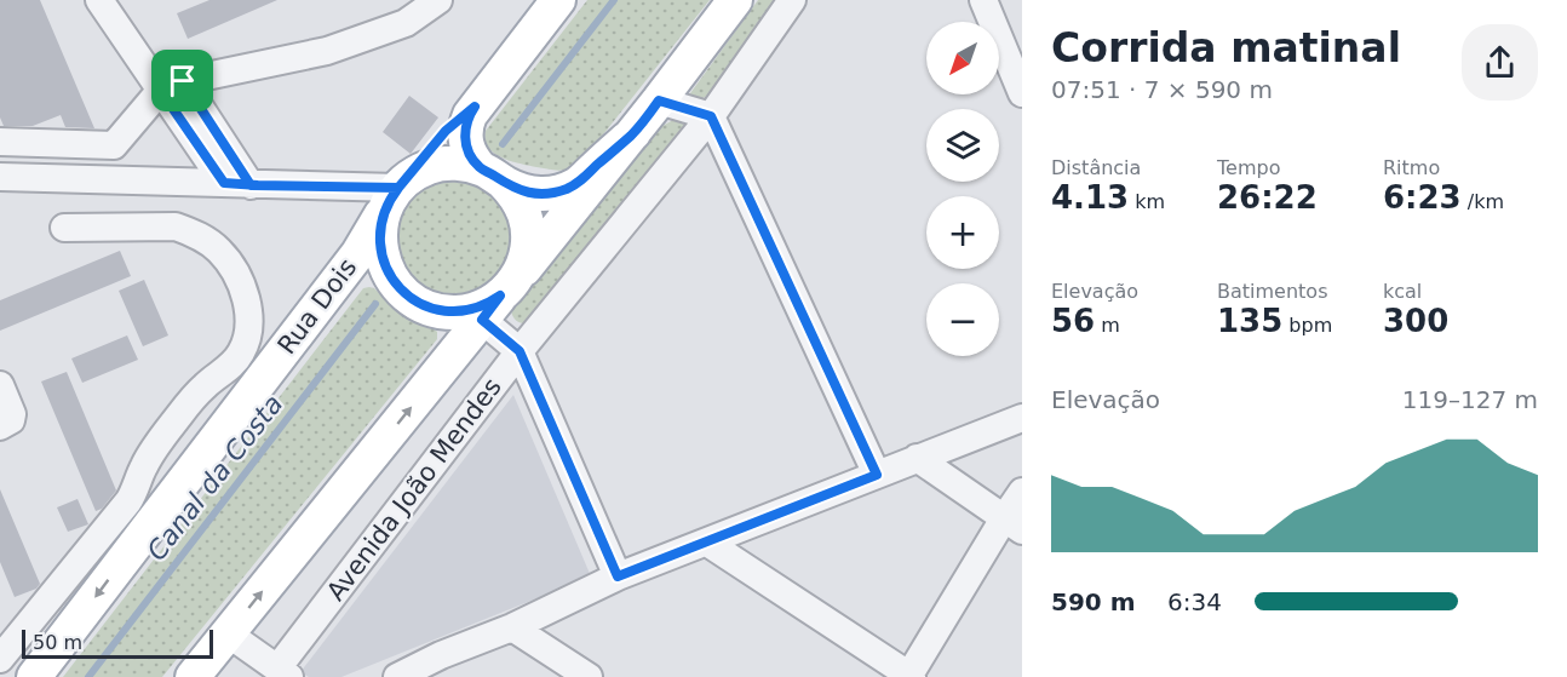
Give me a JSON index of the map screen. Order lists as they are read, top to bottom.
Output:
{
  "streets": {
    "main road": ["Rua Dois", "Avenida João Mendes"]
  },
  "crossings": [
    ["Rua Dois", "Avenida João Mendes"]
  ],
  "one_way": ["Rua Dois"],
  "water": ["Canal da Costa"],
  "scale_bar": "50 m",
  "north": "bottom left",
  "page": {
    "heading": ["Corrida matinal", "07:51 · 7 × 590 m"],
    "map_buttons": ["+", "−"],
    "stats": [
      ["Distância", "4.13 km"],
      ["Tempo", "26:22"],
      ["Ritmo", "6:23 /km"],
      ["Elevação", "56 m"],
      ["Batimentos", "135 bpm"],
      ["kcal", "300"]
    ],
    "chart": ["Elevação", "119–127 m"],
    "list": [
      {
        "name": "590 m",
        "note": "6:34"
      }
    ],
    "scale": "50 m"
  }
}
